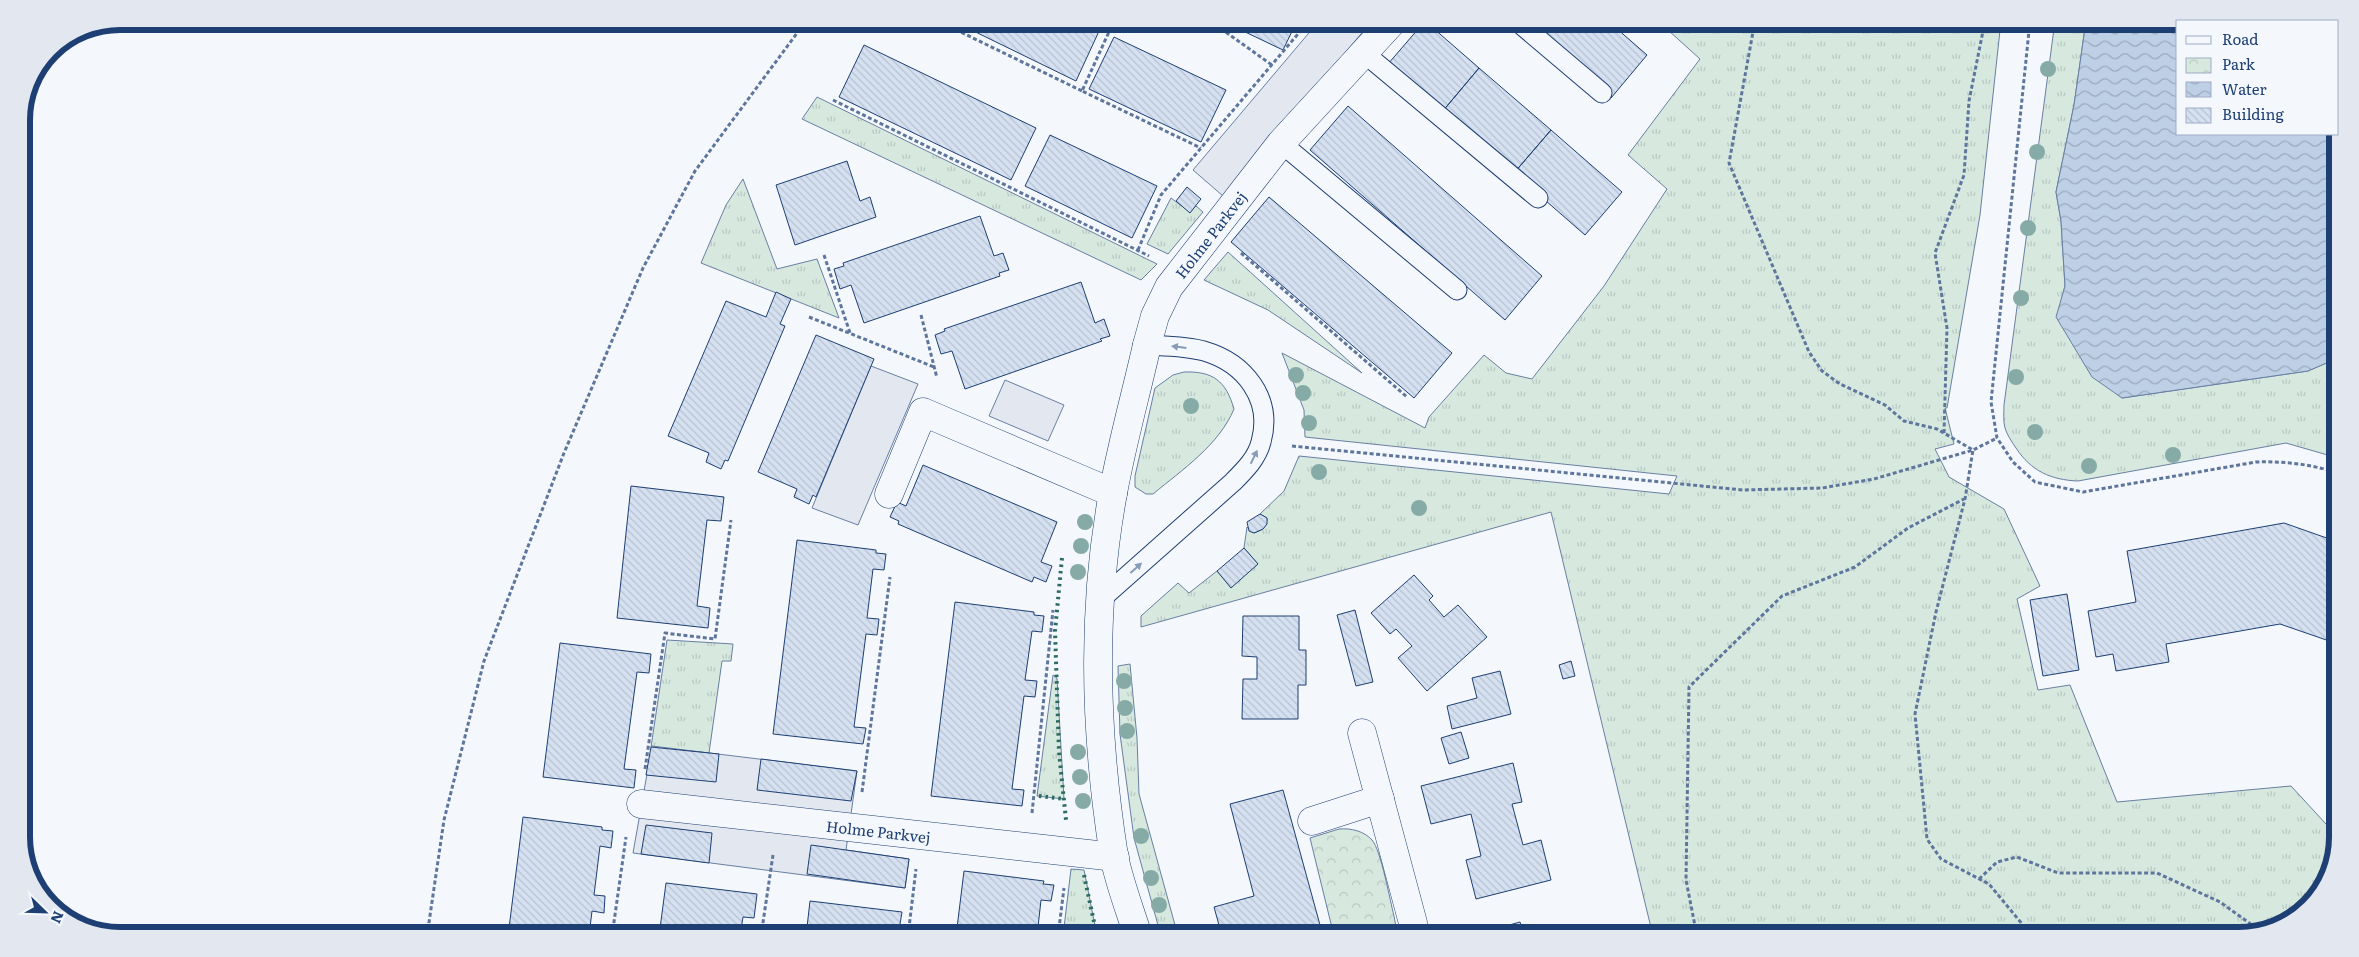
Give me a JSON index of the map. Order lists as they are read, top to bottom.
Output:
{
  "streets": {
    "street": ["Holme Parkvej"]
  },
  "legend": [
    "Road",
    "Park",
    "Water",
    "Building"
  ],
  "north": "bottom right"
}
